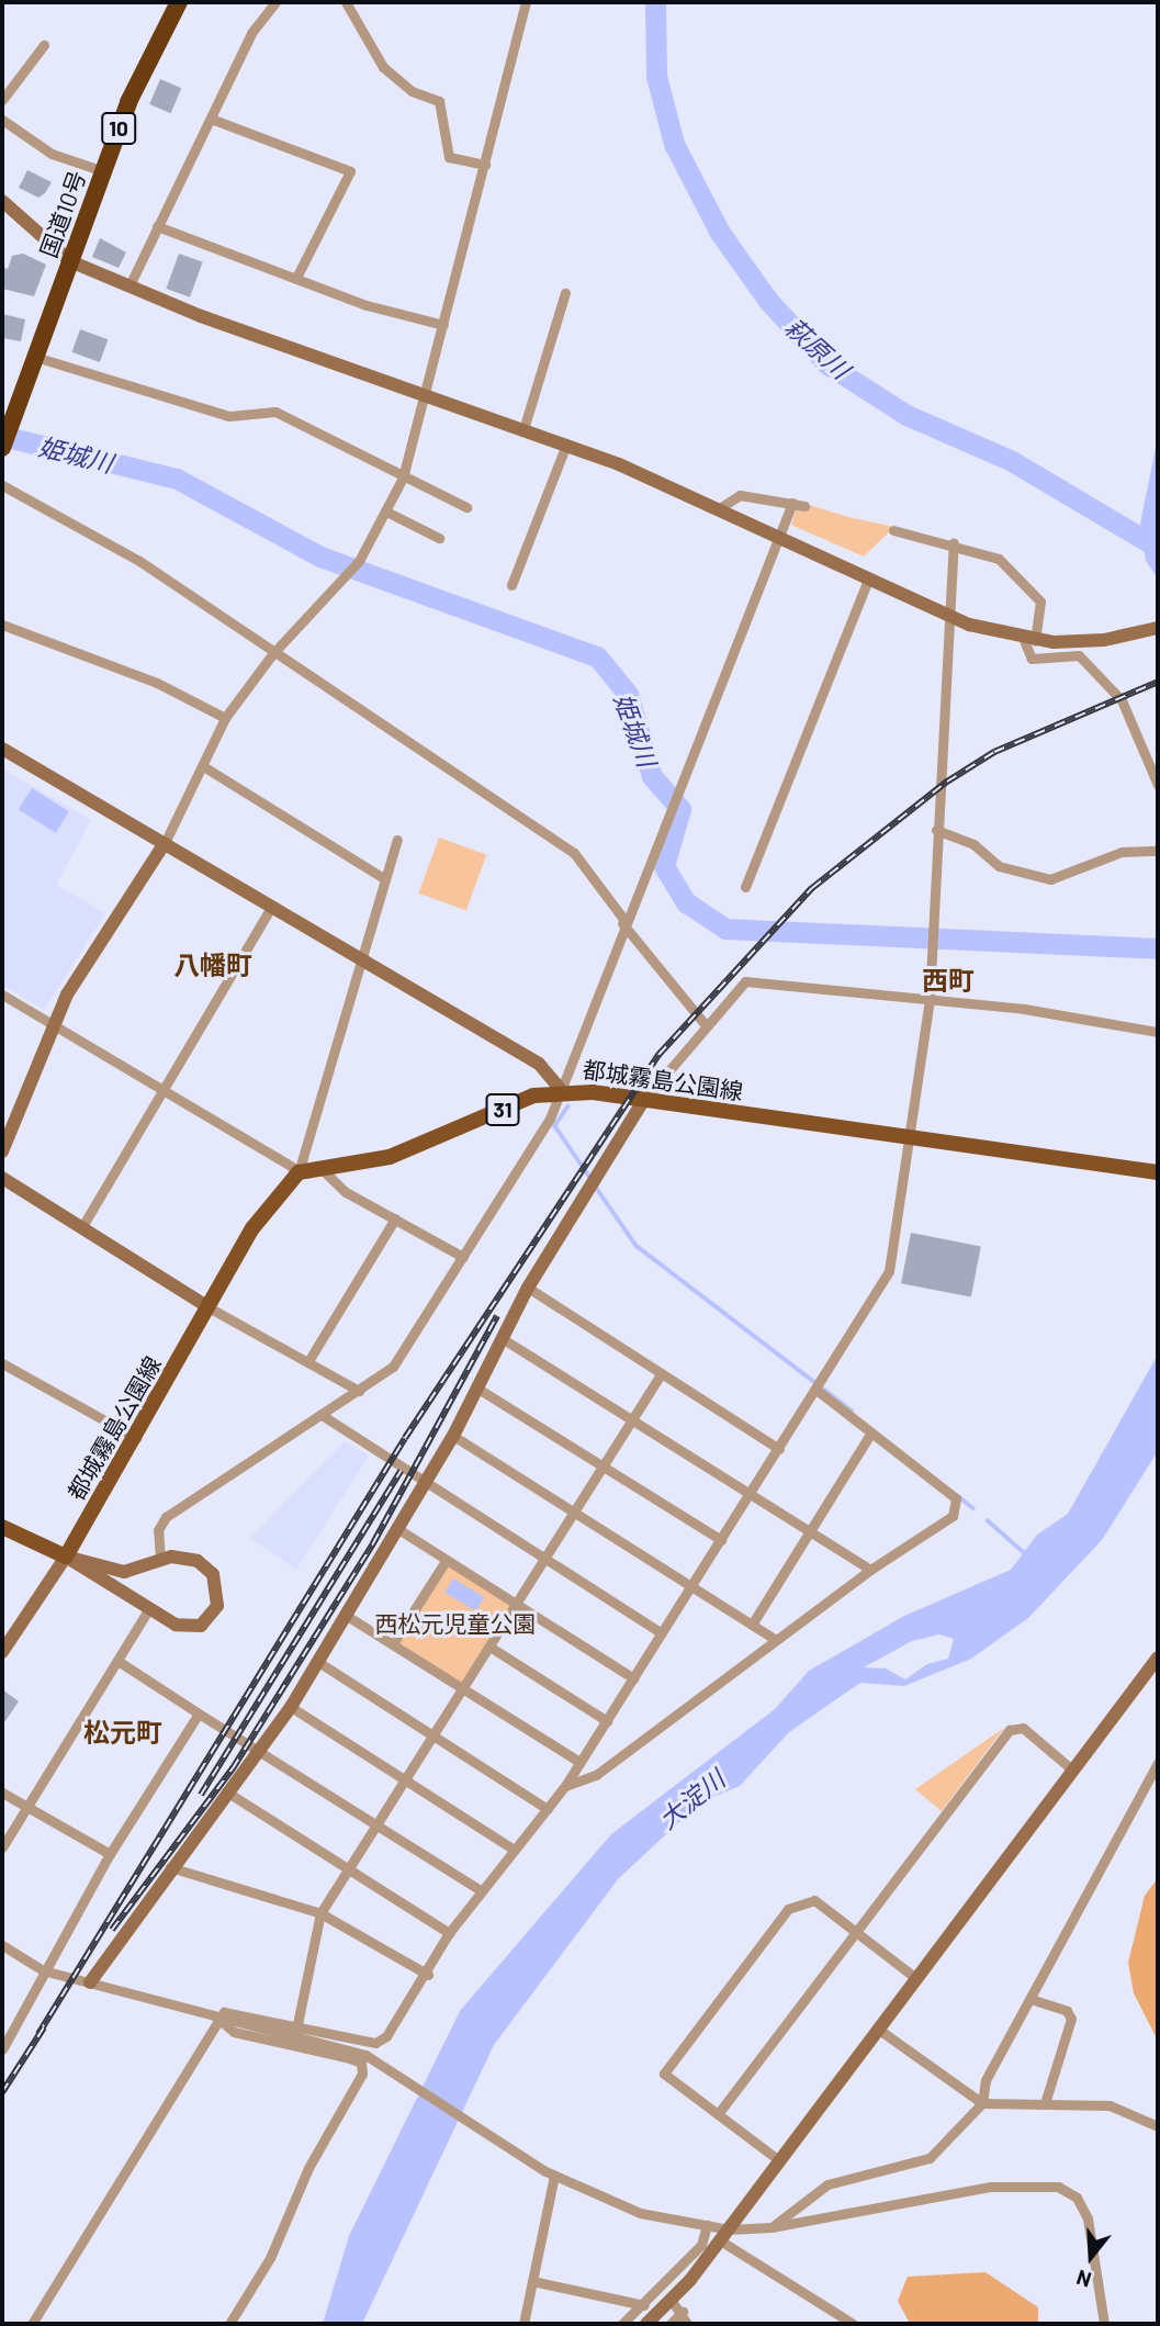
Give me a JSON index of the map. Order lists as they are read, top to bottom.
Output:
{
  "streets": {
    "highway": ["10", "国道10号"],
    "main road": ["都城霧島公園線", "31"]
  },
  "districts": ["八幡町", "西町", "松元町"],
  "water": ["萩原川", "姫城川", "大淀川"],
  "parks": ["西松元児童公園"],
  "north": "bottom"
}
